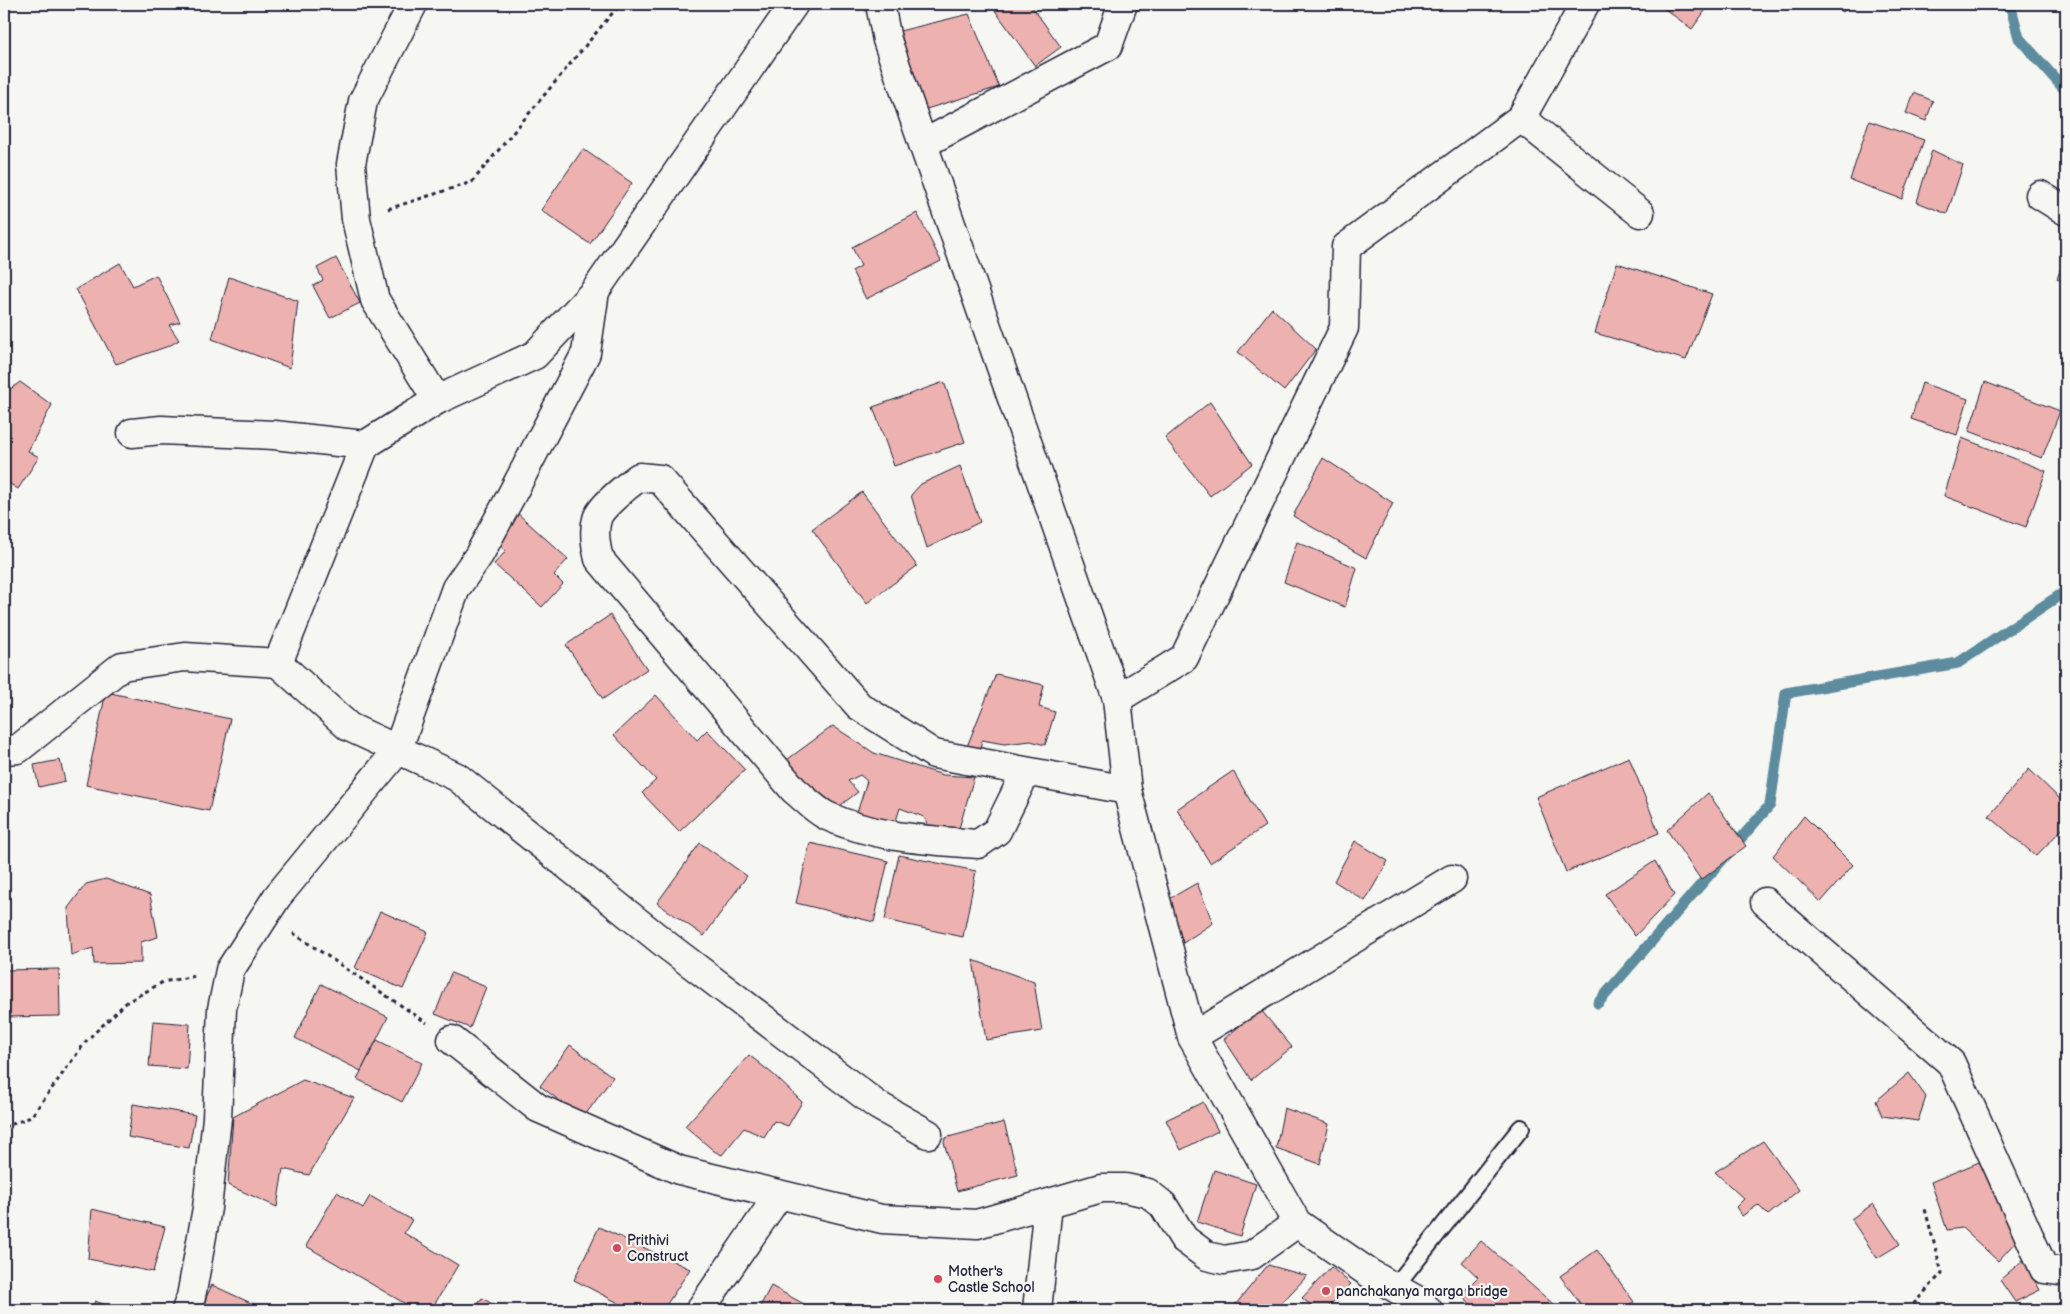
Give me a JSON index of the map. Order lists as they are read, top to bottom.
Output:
{
  "places": ["Prithivi Construct", "Mother's Castle School", "panchakanya marga bridge"]
}
